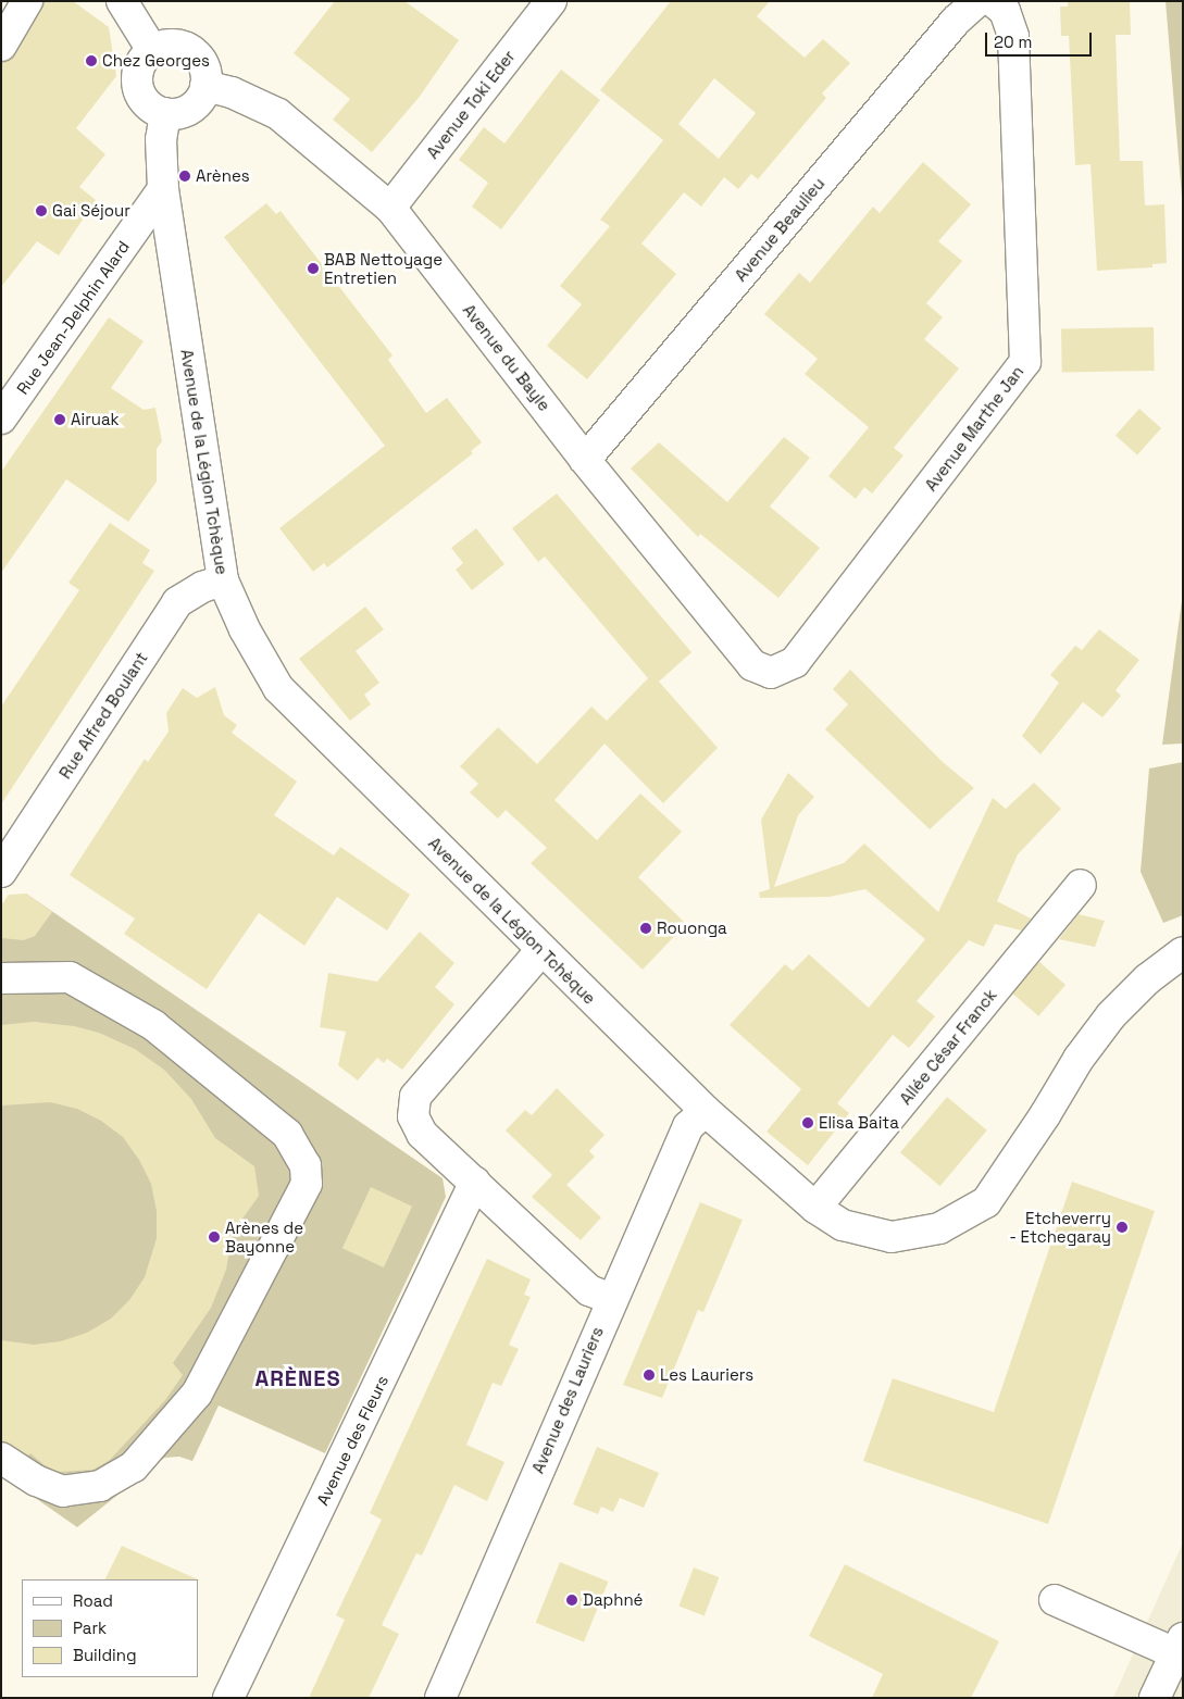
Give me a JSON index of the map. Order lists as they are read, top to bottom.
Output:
{
  "streets": {
    "street": [
      "Avenue Toki Eder",
      "Avenue Beaulieu",
      "Rue Jean-Delphin Alard",
      "Avenue du Bayle",
      "Avenue Marthe Jan",
      "Avenue de la Légion Tchèque",
      "Rue Alfred Boulant",
      "Allée César Franck",
      "Avenue des Lauriers",
      "Avenue des Fleurs"
    ]
  },
  "crossings": [
    ["Avenue Toki Eder", "Avenue du Bayle"],
    ["Avenue Beaulieu", "Avenue du Bayle"],
    ["Rue Jean-Delphin Alard", "Avenue de la Légion Tchèque"],
    ["Avenue du Bayle", "Avenue Marthe Jan"],
    ["Avenue du Bayle", "Avenue de la Légion Tchèque"],
    ["Avenue de la Légion Tchèque", "Rue Alfred Boulant"],
    ["Avenue de la Légion Tchèque", "Allée César Franck"],
    ["Avenue de la Légion Tchèque", "Avenue des Lauriers"]
  ],
  "districts": ["ARÈNES"],
  "places": [
    "Chez Georges",
    "Arènes",
    "Gai Séjour",
    "BAB Nettoyage Entretien",
    "Airuak",
    "Rouonga",
    "Elisa Baita",
    "Etcheverry - Etchegaray",
    "Arènes de Bayonne",
    "Les Lauriers",
    "Daphné"
  ],
  "legend": ["Road", "Park", "Building"],
  "scale_bar": "20 m"
}
